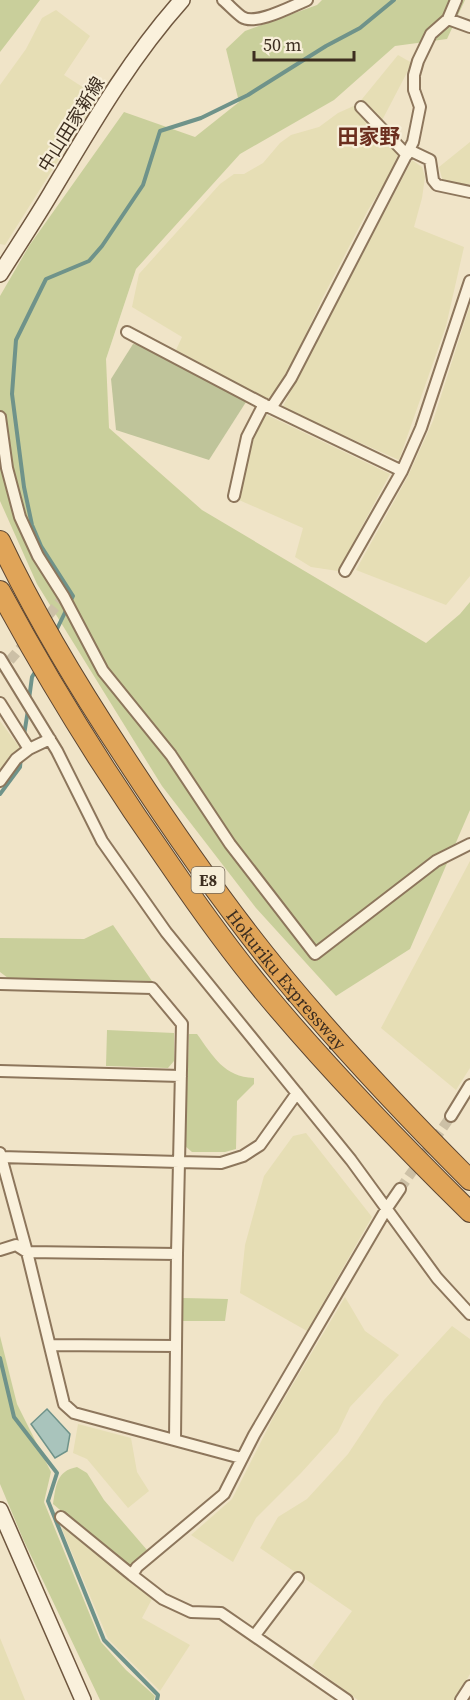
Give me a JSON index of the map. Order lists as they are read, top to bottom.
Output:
{
  "streets": {
    "highway": ["E8", "Hokuriku Expressway"],
    "main road": ["中山田家新線"]
  },
  "districts": ["田家野"],
  "scale_bar": "50 m"
}
